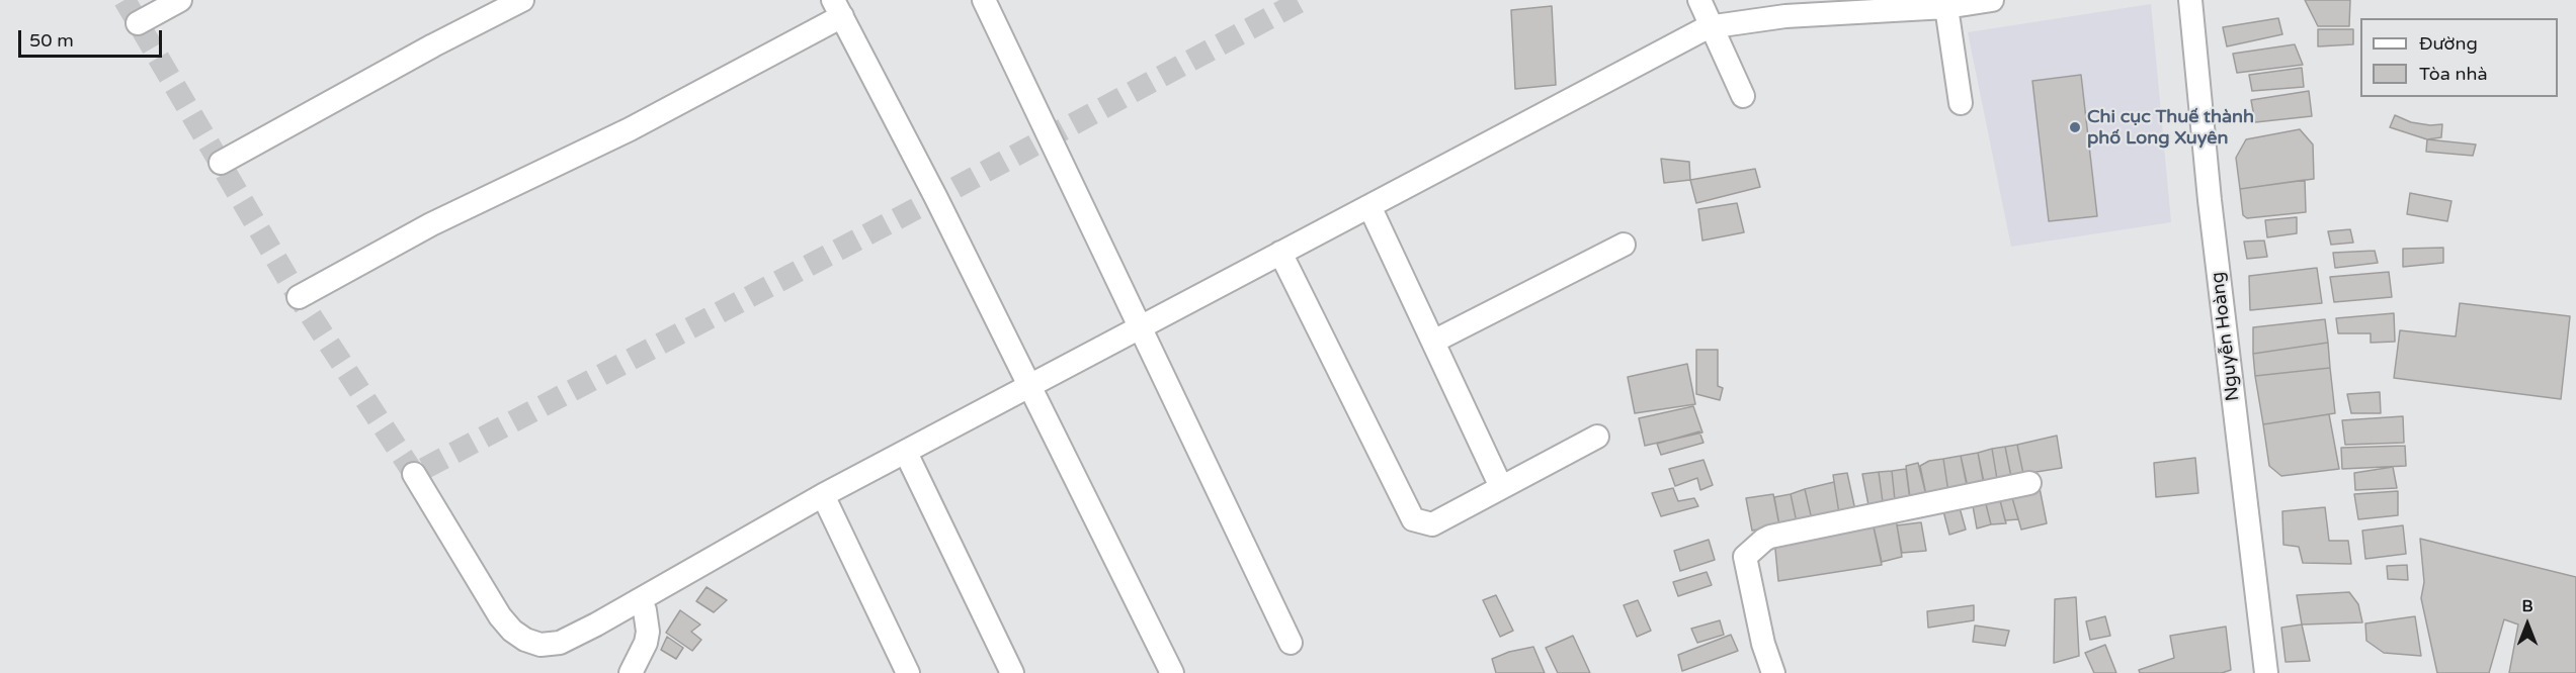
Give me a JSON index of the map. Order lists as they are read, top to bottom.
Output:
{
  "streets": {
    "street": ["Nguyễn Hoàng"]
  },
  "places": ["Chi cục Thuế thành phố Long Xuyên"],
  "legend": ["Đường", "Tòa nhà"],
  "scale_bar": "50 m",
  "north": "top"
}
